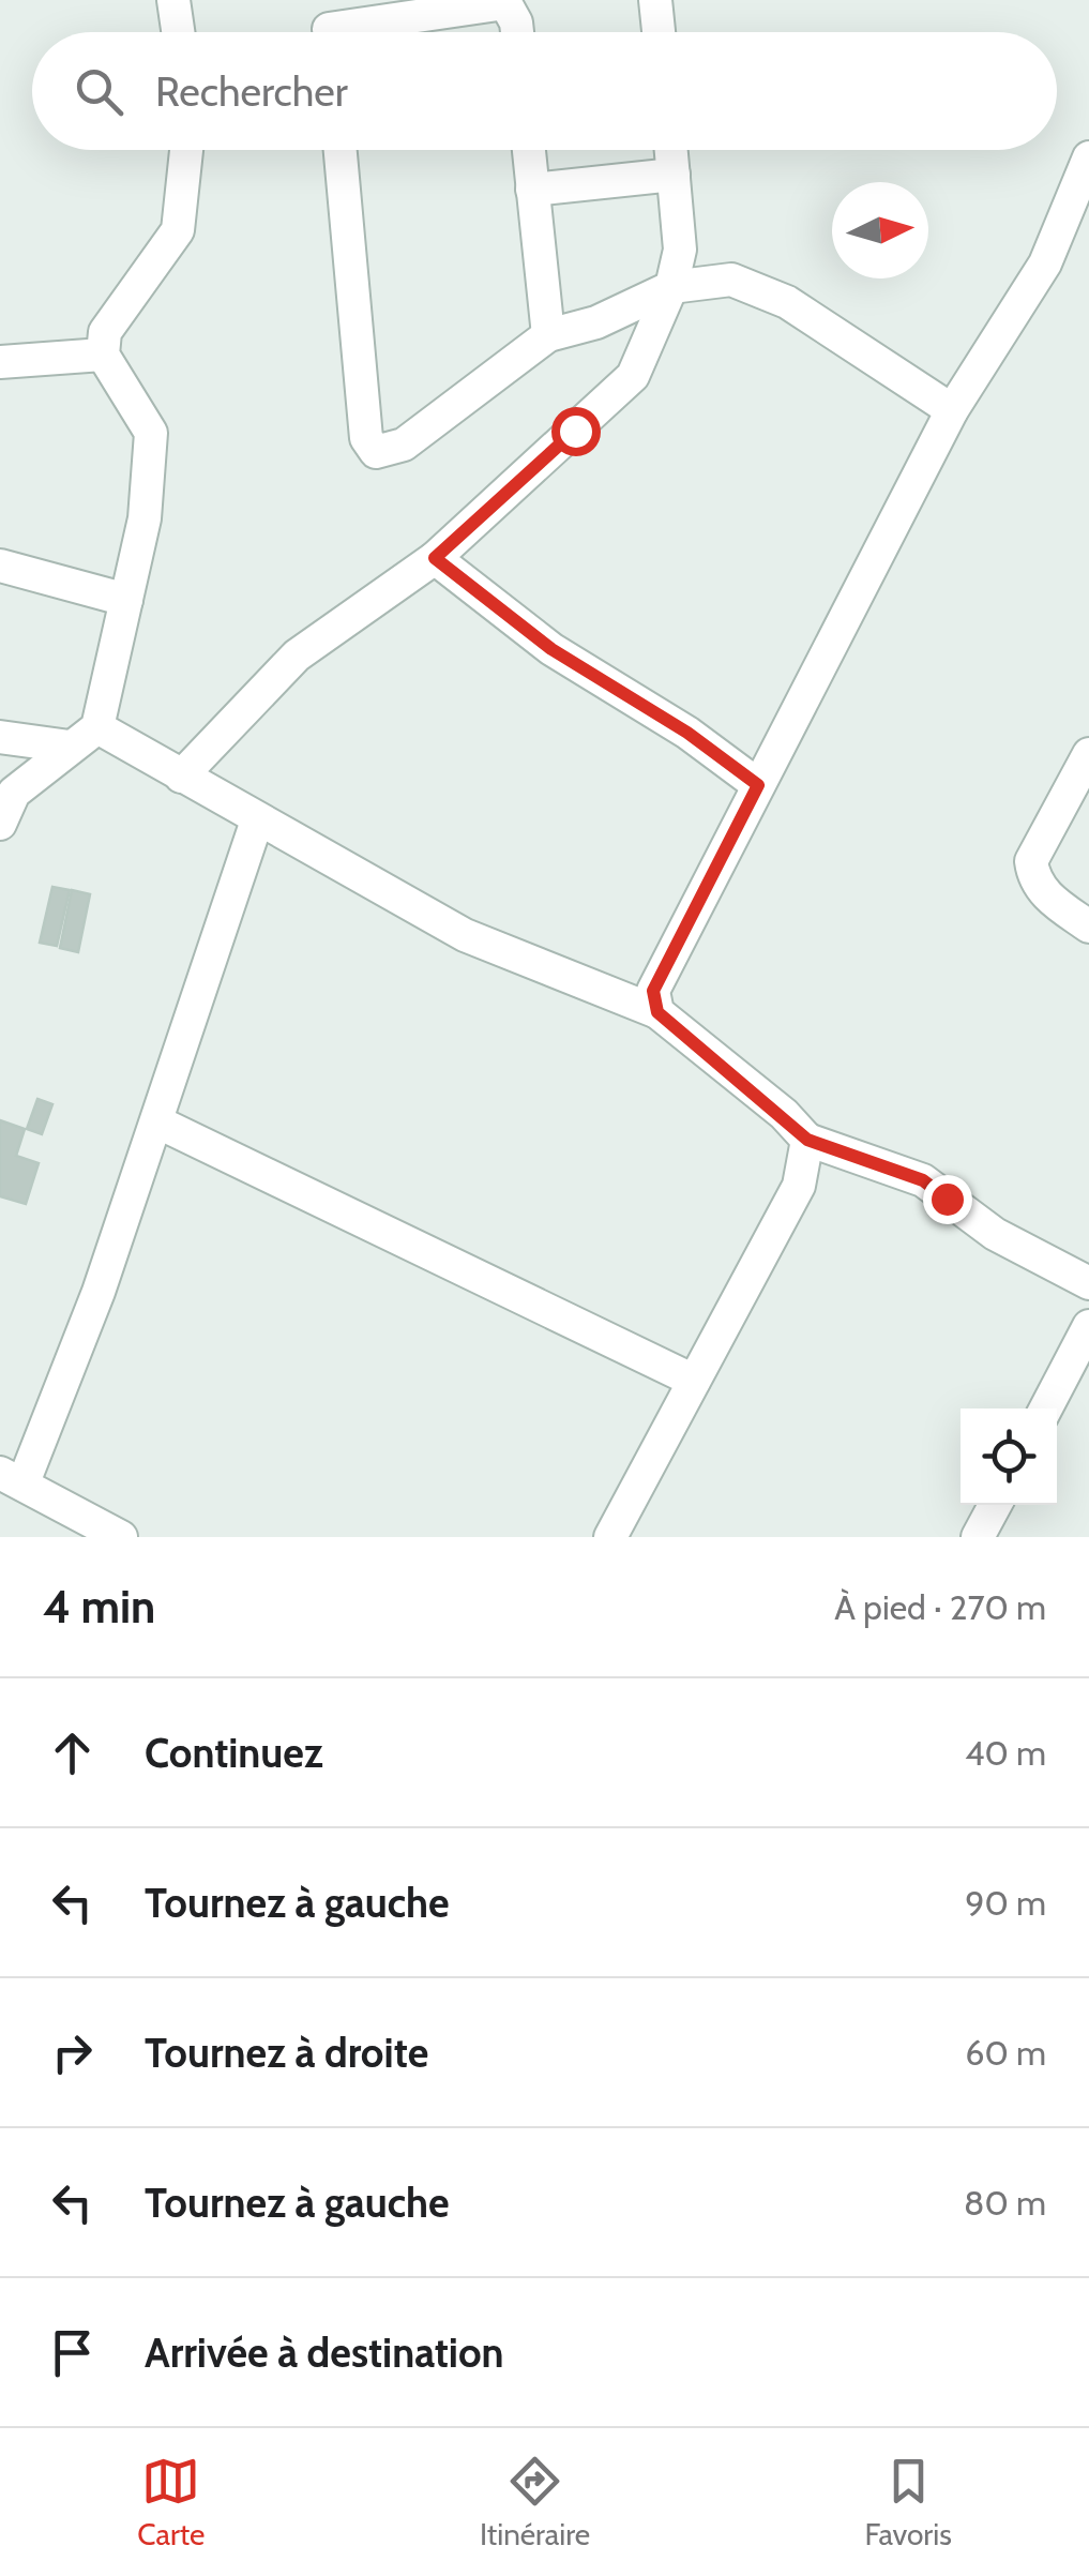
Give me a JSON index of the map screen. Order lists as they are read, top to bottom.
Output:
{
  "north": "right",
  "page": {
    "search": "Rechercher",
    "heading": ["4 min", "À pied · 270 m"],
    "list": [
      ["Continuez", "40 m"],
      ["Tournez à gauche", "90 m"],
      ["Tournez à droite", "60 m"],
      ["Tournez à gauche", "80 m"],
      "Arrivée à destination"
    ],
    "nav": ["Carte", "Itinéraire", "Favoris"]
  }
}
